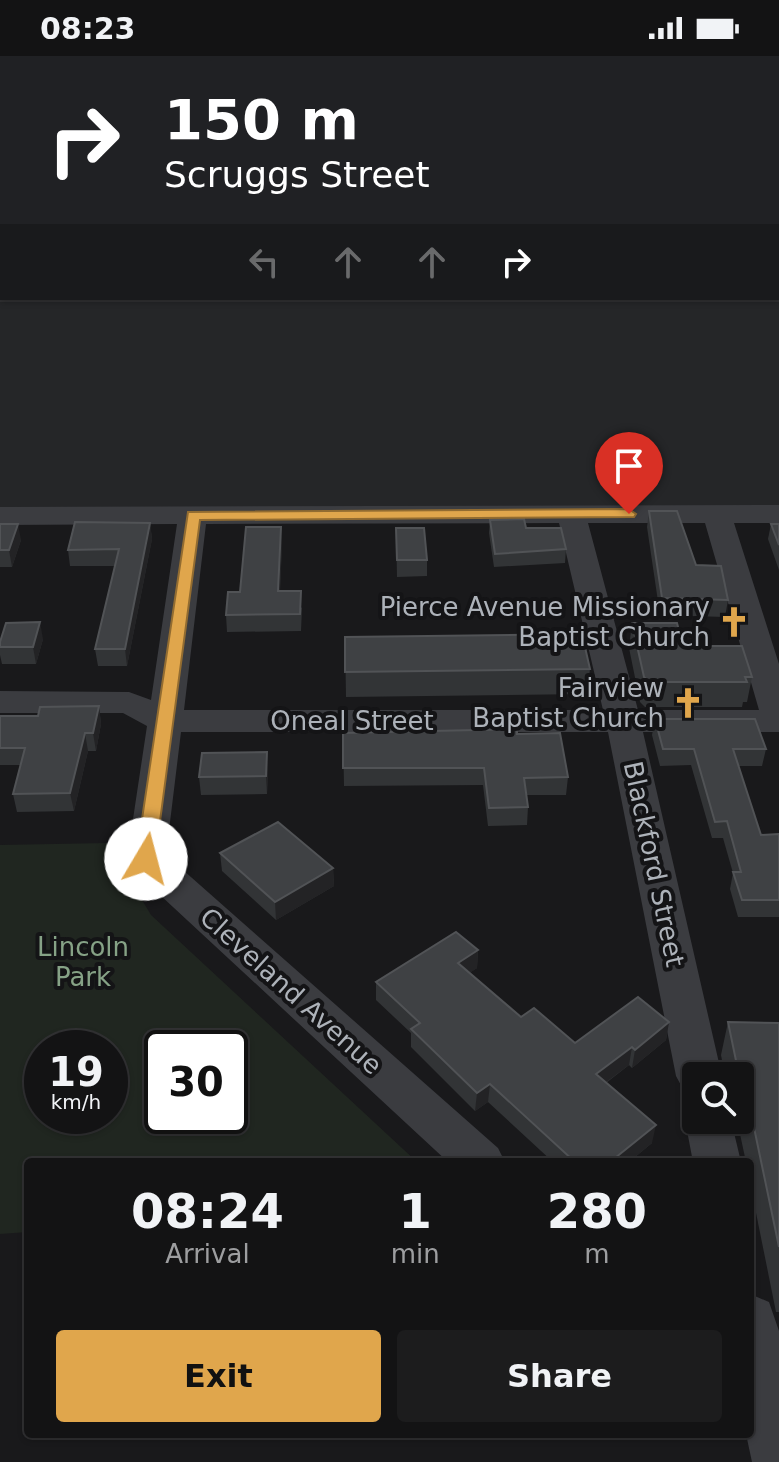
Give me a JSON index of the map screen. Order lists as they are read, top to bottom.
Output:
{
  "streets": {
    "street": ["Oneal Street", "Blackford Street", "Cleveland Avenue"]
  },
  "crossings": [
    ["Oneal Street", "Blackford Street"],
    ["Oneal Street", "Cleveland Avenue"]
  ],
  "parks": ["Lincoln Park"],
  "places": {
    "church": ["Pierce Avenue Missionary Baptist Church", "Fairview Baptist Church"]
  },
  "page": {
    "status": "08:23",
    "turn": ["150 m", "Scruggs Street"],
    "speed": "19 km/h",
    "limit": "30",
    "eta": [
      "08:24",
      "Arrival",
      "1",
      "min",
      "280",
      "m"
    ],
    "buttons": ["Exit", "Share"]
  }
}
